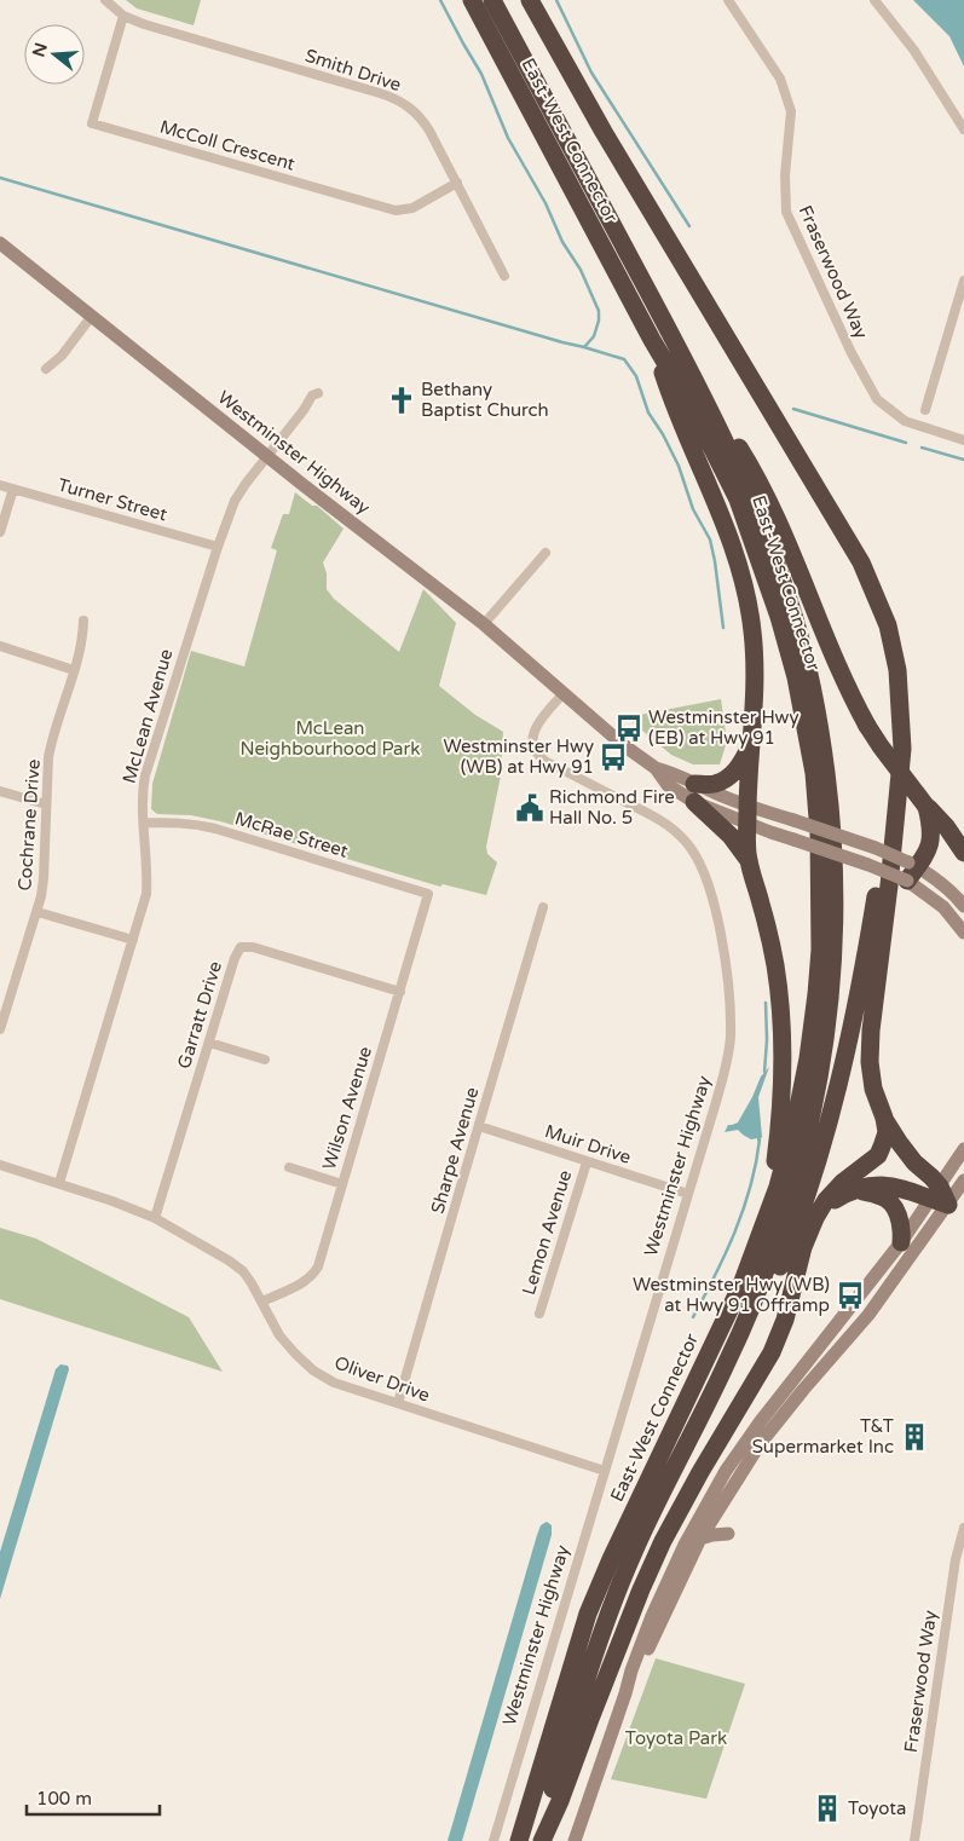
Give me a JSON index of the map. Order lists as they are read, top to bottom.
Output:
{
  "streets": {
    "highway": ["East-West Connector"],
    "main road": ["Westminster Highway"],
    "street": [
      "Smith Drive",
      "McColl Crescent",
      "Fraserwood Way",
      "Turner Street",
      "McLean Avenue",
      "Cochrane Drive",
      "McRae Street",
      "Garratt Drive",
      "Wilson Avenue",
      "Muir Drive",
      "Sharpe Avenue",
      "Lemon Avenue",
      "Oliver Drive"
    ]
  },
  "crossings": [
    ["Smith Drive", "McColl Crescent"],
    ["Westminster Highway", "McLean Avenue"],
    ["Westminster Highway", "Muir Drive"],
    ["Westminster Highway", "Oliver Drive"],
    ["Turner Street", "McLean Avenue"],
    ["McLean Avenue", "McRae Street"],
    ["McLean Avenue", "Oliver Drive"],
    ["McRae Street", "Wilson Avenue"],
    ["Garratt Drive", "Wilson Avenue"],
    ["Garratt Drive", "Oliver Drive"],
    ["Wilson Avenue", "Oliver Drive"],
    ["Muir Drive", "Sharpe Avenue"],
    ["Muir Drive", "Lemon Avenue"],
    ["Sharpe Avenue", "Oliver Drive"]
  ],
  "parks": ["McLean Neighbourhood Park", "Toyota Park"],
  "places": {
    "church": ["Bethany Baptist Church"],
    "bus stop": ["Westminster Hwy (EB) at Hwy 91", "Westminster Hwy (WB) at Hwy 91", "Westminster Hwy (WB) at Hwy 91 Offramp"],
    "public building": ["Richmond Fire Hall No. 5"],
    "building": ["T&T Supermarket Inc", "Toyota"]
  },
  "scale_bar": "100 m",
  "north": "left"
}
